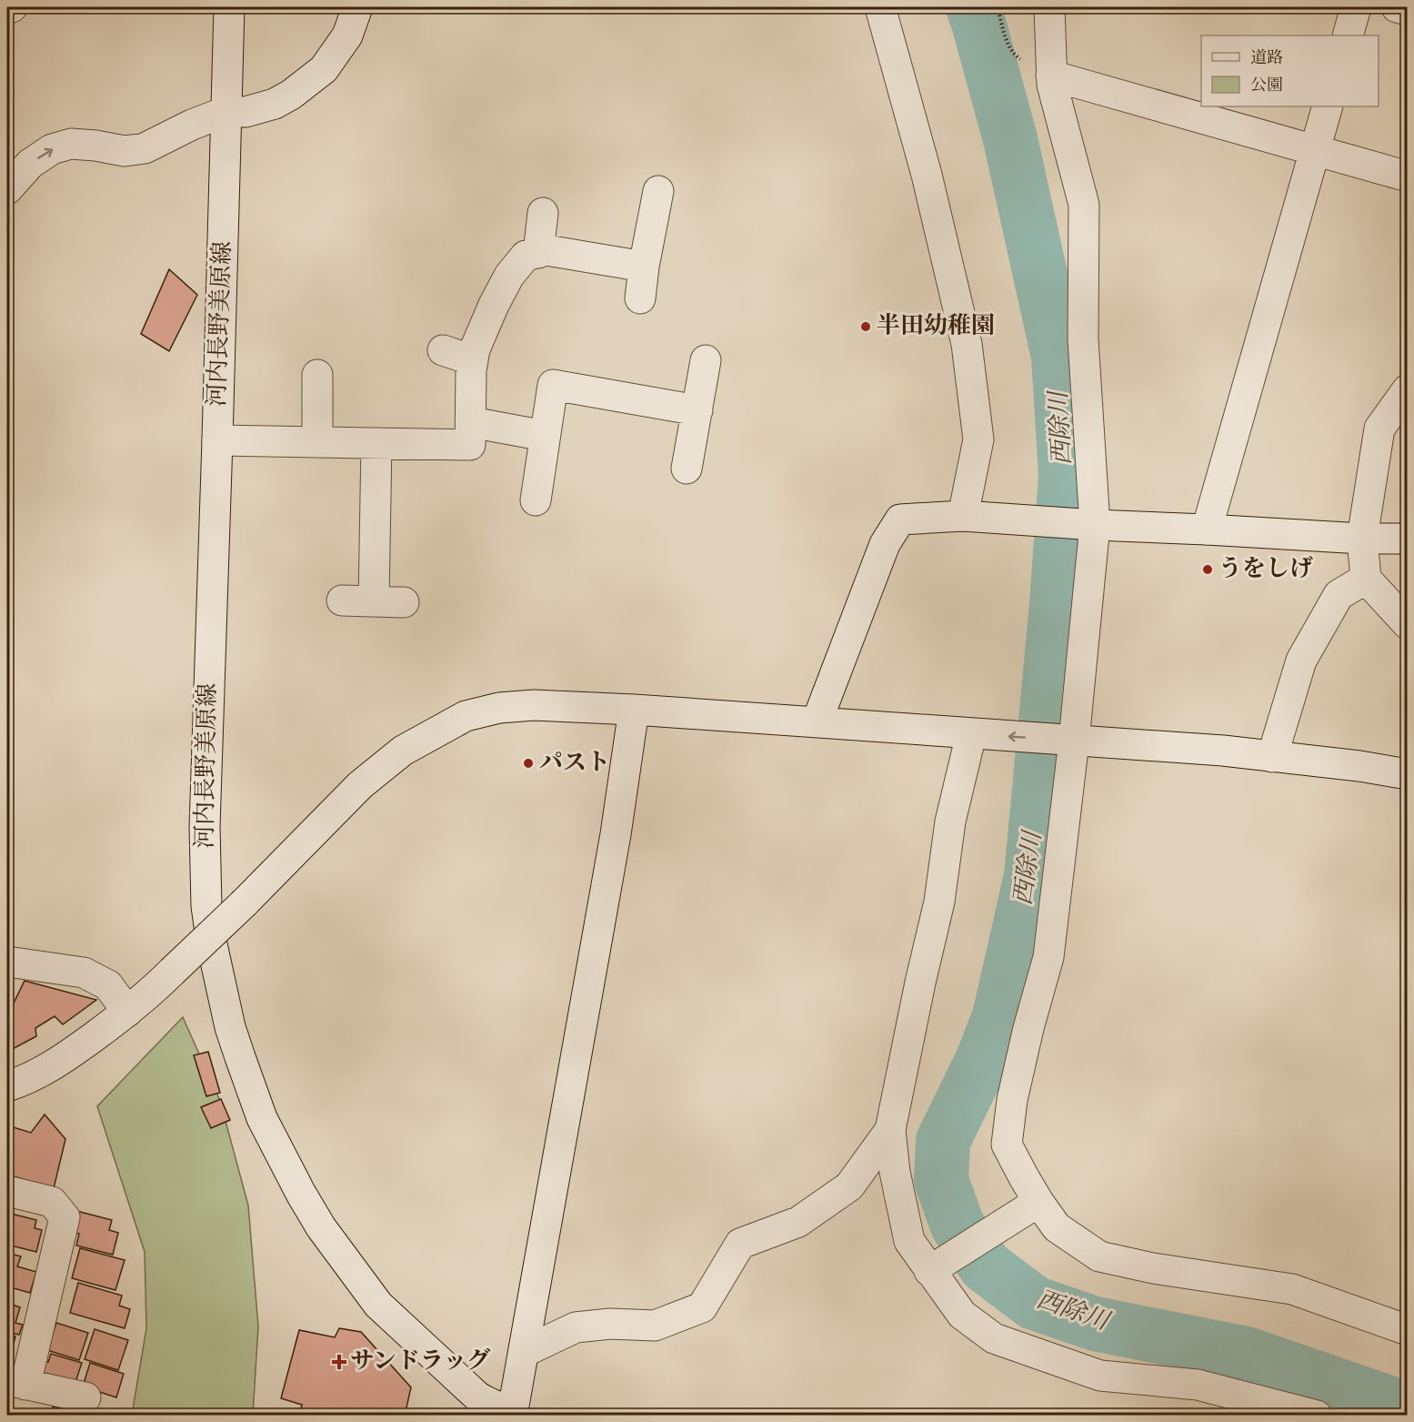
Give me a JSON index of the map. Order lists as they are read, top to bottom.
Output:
{
  "streets": {
    "street": ["河内長野美原線"]
  },
  "water": ["西除川"],
  "places": {
    "other": ["半田幼稚園", "うをしげ", "パスト"],
    "health": ["サンドラッグ"]
  },
  "legend": ["道路", "公園"]
}
